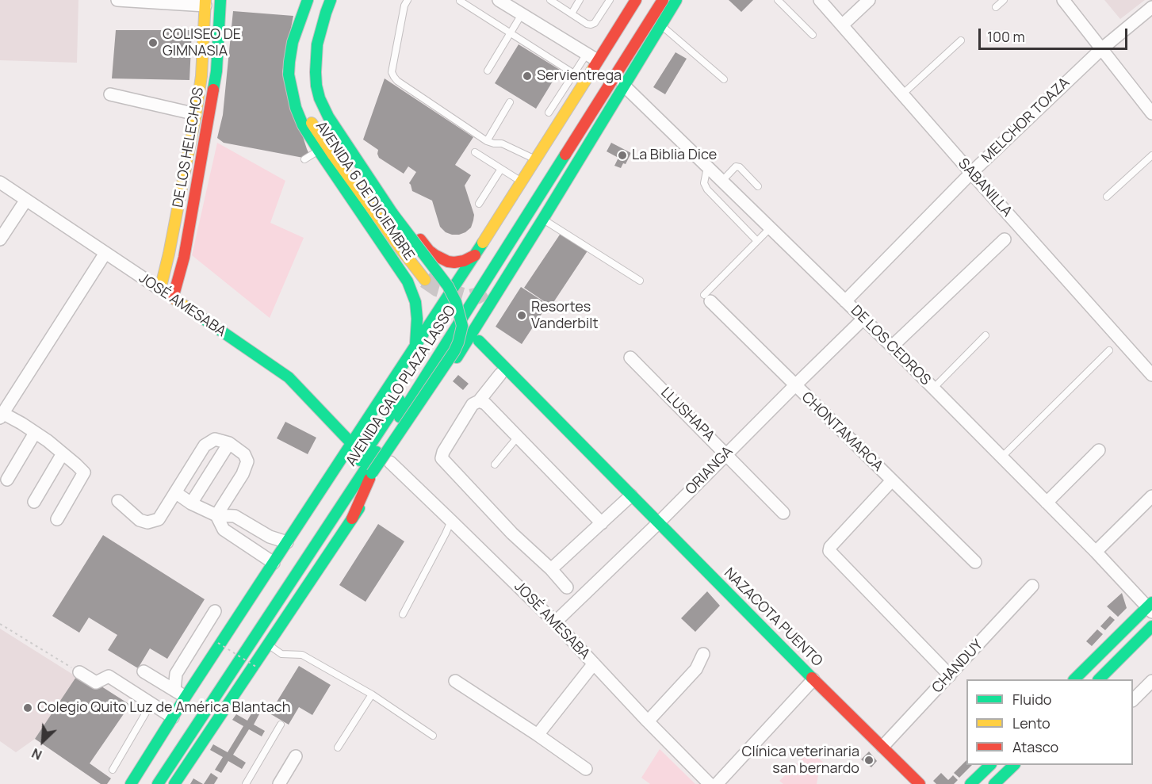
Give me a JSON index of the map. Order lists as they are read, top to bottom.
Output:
{
  "streets": {
    "main road": [
      "DE LOS HELECHOS",
      "AVENIDA 6 DE DICIEMBRE",
      "JOSÉ AMESABA",
      "AVENIDA GALO PLAZA LASSO",
      "NAZACOTA PUENTO"
    ],
    "street": [
      "MELCHOR TOAZA",
      "SABANILLA",
      "DE LOS CEDROS",
      "LLUSHAPA",
      "CHONTAMARCA",
      "ORIANGA",
      "CHANDUY"
    ]
  },
  "crossings": [
    ["MELCHOR TOAZA", "SABANILLA"],
    ["MELCHOR TOAZA", "DE LOS CEDROS"],
    ["DE LOS HELECHOS", "JOSÉ AMESABA"],
    ["AVENIDA 6 DE DICIEMBRE", "AVENIDA GALO PLAZA LASSO"],
    ["JOSÉ AMESABA", "AVENIDA GALO PLAZA LASSO"],
    ["JOSÉ AMESABA", "ORIANGA"],
    ["DE LOS CEDROS", "ORIANGA"],
    ["LLUSHAPA", "ORIANGA"],
    ["CHONTAMARCA", "ORIANGA"],
    ["ORIANGA", "NAZACOTA PUENTO"],
    ["NAZACOTA PUENTO", "CHANDUY"]
  ],
  "places": [
    "COLISEO DE GIMNASIA",
    "Servientrega",
    "La Biblia Dice",
    "Resortes Vanderbilt",
    "Colegio Quito Luz de América Blantach",
    "Clínica veterinaria san bernardo"
  ],
  "legend": ["Fluido", "Lento", "Atasco"],
  "scale_bar": "100 m",
  "north": "bottom left"
}
